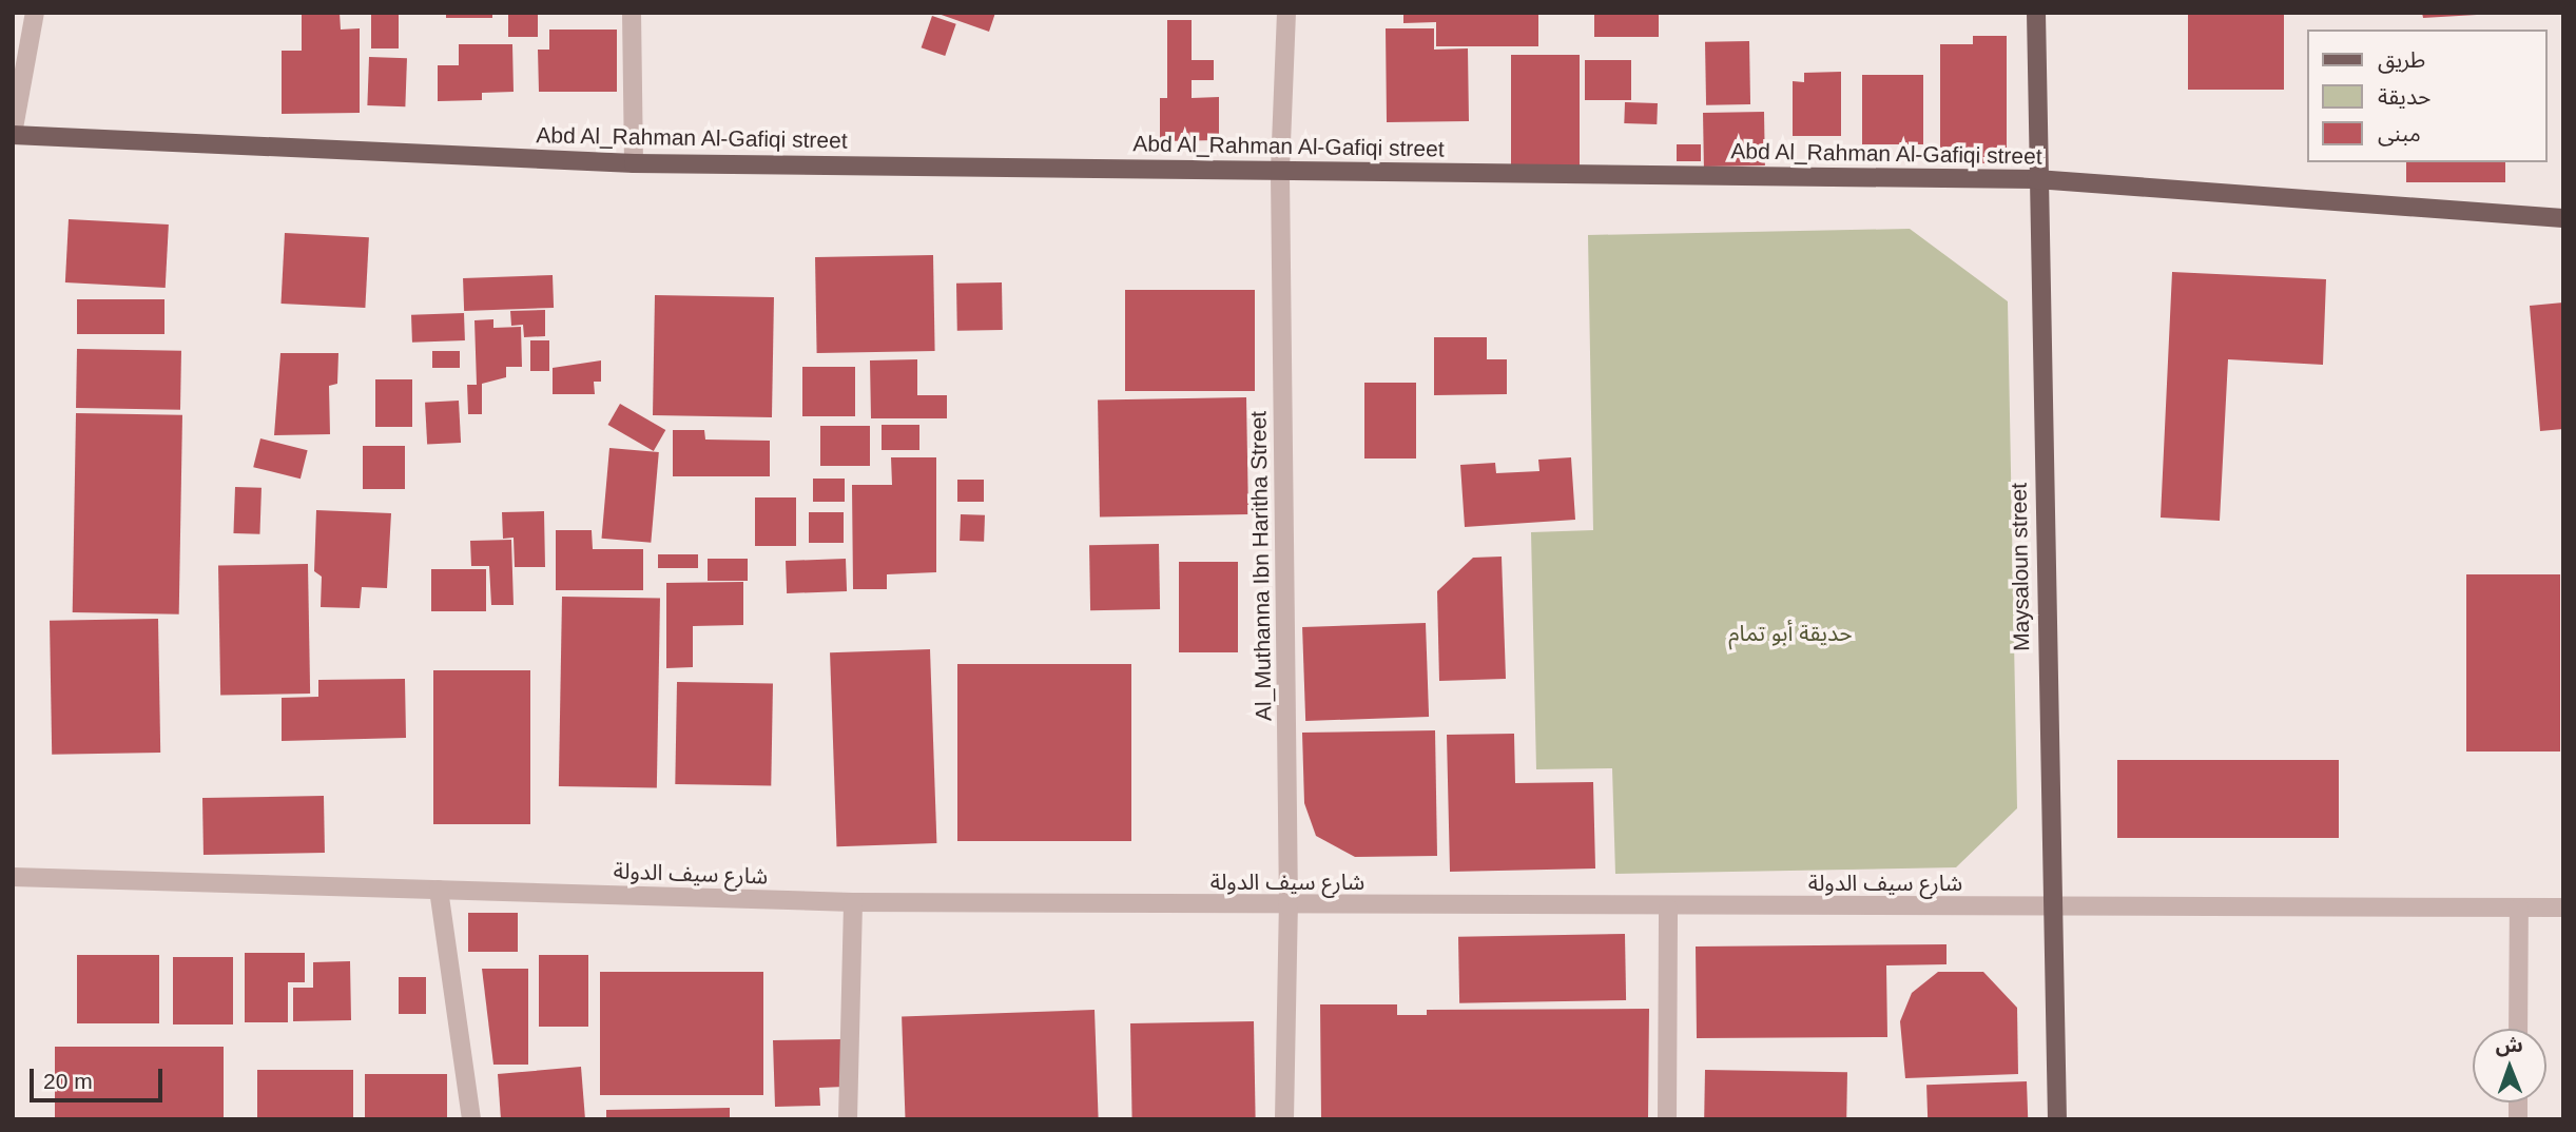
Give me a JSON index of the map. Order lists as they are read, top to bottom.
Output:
{
  "streets": {
    "main road": ["Abd Al_Rahman Al-Gafiqi street", "Maysaloun street"],
    "street": ["Al_Muthanna Ibn Haritha Street", "شارع سيف الدولة"]
  },
  "crossings": [
    ["Abd Al_Rahman Al-Gafiqi street", "Al_Muthanna Ibn Haritha Street"],
    ["Abd Al_Rahman Al-Gafiqi street", "Maysaloun street"],
    ["Al_Muthanna Ibn Haritha Street", "شارع سيف الدولة"],
    ["Maysaloun street", "شارع سيف الدولة"]
  ],
  "parks": ["حديقة أبو تمام"],
  "legend": ["طريق", "حديقة", "مبنى"],
  "scale_bar": "20 m",
  "north": "top"
}
